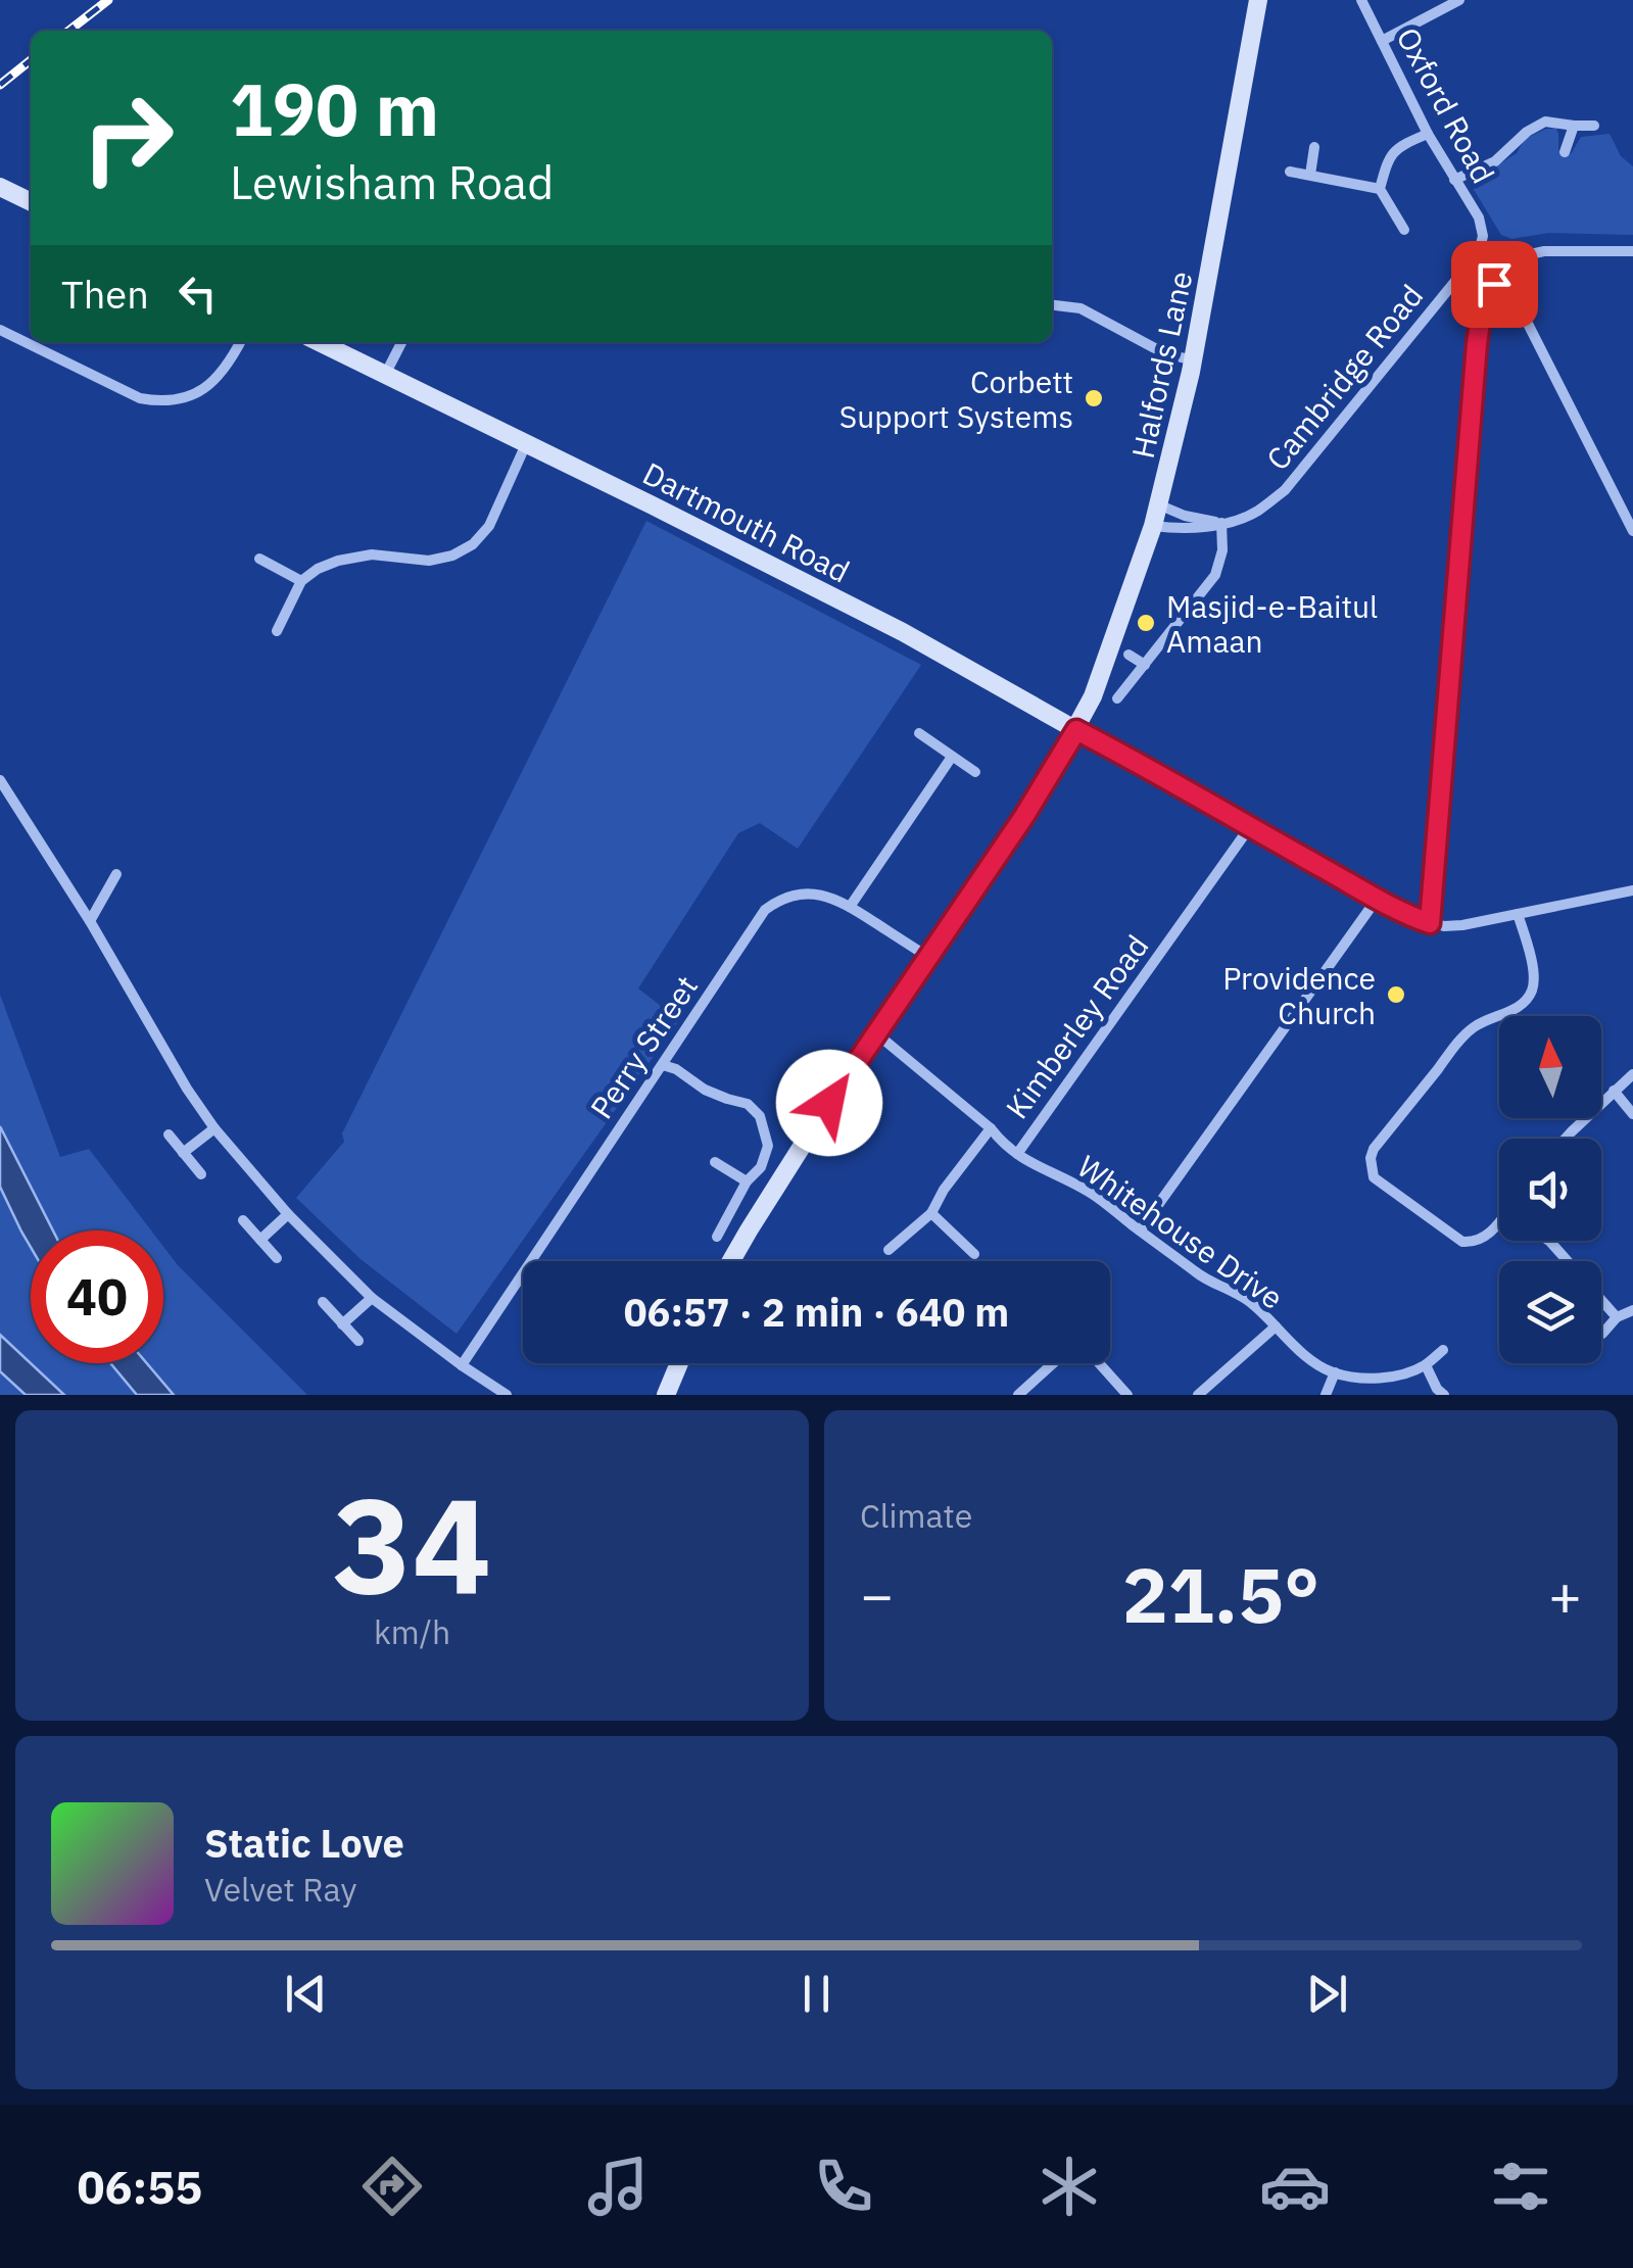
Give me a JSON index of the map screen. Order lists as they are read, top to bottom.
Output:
{
  "streets": {
    "street": [
      "Oxford Road",
      "Halfords Lane",
      "Cambridge Road",
      "Dartmouth Road",
      "Kimberley Road",
      "Perry Street",
      "Whitehouse Drive"
    ]
  },
  "crossings": [
    ["Oxford Road", "Cambridge Road"],
    ["Halfords Lane", "Cambridge Road"],
    ["Halfords Lane", "Dartmouth Road"],
    ["Halfords Lane", "Kimberley Road"],
    ["Halfords Lane", "Perry Street"],
    ["Kimberley Road", "Whitehouse Drive"]
  ],
  "places": ["Corbett Support Systems", "Masjid-e-Baitul Amaan", "Providence Church"],
  "north": "top",
  "page": {
    "turn": ["190 m", "Lewisham Road"],
    "then": "Then",
    "limit": "40",
    "trip": "06:57 · 2 min · 640 m",
    "tile": [
      ["34", "km/h"],
      "Climate"
    ],
    "heat": ["−", "21.5°", "+"],
    "song": ["Static Love", "Velvet Ray"],
    "tabs": "06:55"
  }
}
